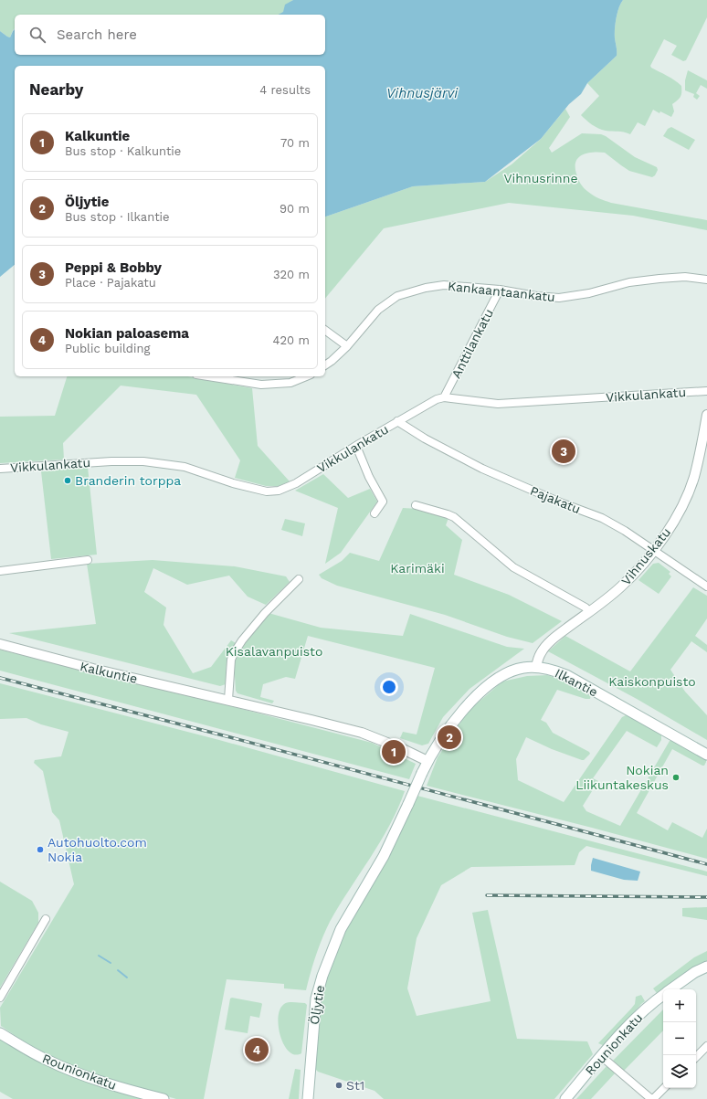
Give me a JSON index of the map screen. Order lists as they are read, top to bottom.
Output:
{
  "streets": {
    "main road": ["Ilkantie", "Öljytie", "Rounionkatu"],
    "street": [
      "Kankaantaankatu",
      "Anttilankatu",
      "Vikkulankatu",
      "Pajakatu",
      "Vihnuskatu",
      "Kalkuntie"
    ]
  },
  "crossings": [
    ["Kankaantaankatu", "Anttilankatu"],
    ["Anttilankatu", "Vikkulankatu"],
    ["Vikkulankatu", "Pajakatu"],
    ["Pajakatu", "Vihnuskatu"],
    ["Vihnuskatu", "Ilkantie"],
    ["Kalkuntie", "Ilkantie"],
    ["Kalkuntie", "Öljytie"],
    ["Ilkantie", "Öljytie"]
  ],
  "water": ["Vihnusjärvi"],
  "parks": [
    "Vihnusrinne",
    "Karimäki",
    "Kisalavanpuisto",
    "Kaiskonpuisto"
  ],
  "places": [
    "Branderin torppa",
    "Nokian Liikuntakeskus",
    "Autohuolto.com Nokia",
    "St1"
  ],
  "page": {
    "search": "Search here",
    "heading": ["Nearby", "4 results"],
    "list": [
      {
        "mark": "1",
        "name": "Kalkuntie",
        "note": "Bus stop · Kalkuntie",
        "value": "70 m"
      },
      {
        "mark": "2",
        "name": "Öljytie",
        "note": "Bus stop · Ilkantie",
        "value": "90 m"
      },
      {
        "mark": "3",
        "name": "Peppi & Bobby",
        "note": "Place · Pajakatu",
        "value": "320 m"
      },
      {
        "mark": "4",
        "name": "Nokian paloasema",
        "note": "Public building",
        "value": "420 m"
      }
    ],
    "pins": [
      "3",
      "2",
      "1",
      "4"
    ],
    "map_buttons": ["+", "−"]
  }
}
